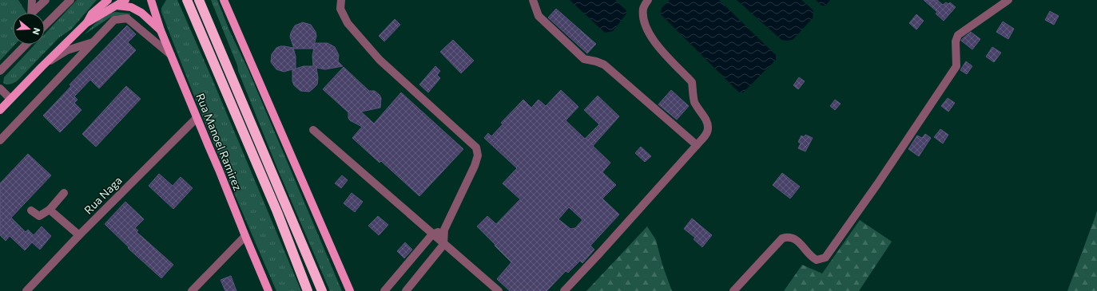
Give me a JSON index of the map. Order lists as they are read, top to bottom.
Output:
{
  "streets": {
    "main road": ["Rua Manoel Ramirez"],
    "street": ["Rua Naga"]
  },
  "crossings": [
    ["Rua Manoel Ramirez", "Rua Naga"]
  ],
  "north": "right"
}
